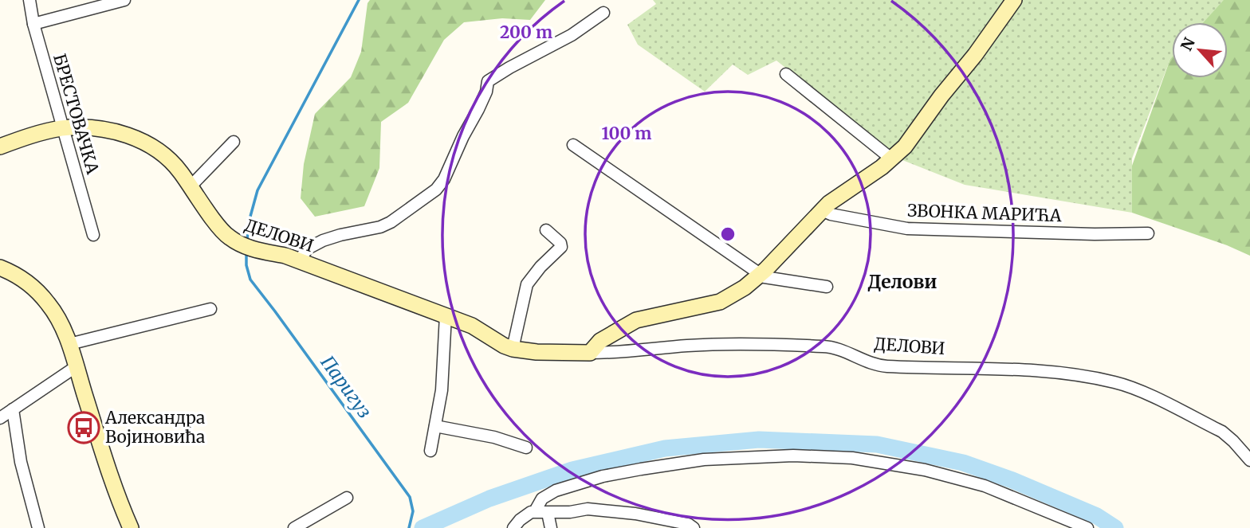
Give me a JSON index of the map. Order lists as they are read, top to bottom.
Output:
{
  "streets": {
    "street": ["БРЕСТОВАЧКА", "ЗВОНКА МАРИЋА", "ДЕЛОВИ"]
  },
  "crossings": [
    ["БРЕСТОВАЧКА", "ДЕЛОВИ"]
  ],
  "districts": ["Делови"],
  "water": ["Паригуз"],
  "places": {
    "bus stop": ["Александра Војиновића"]
  },
  "north": "top left",
  "rings": ["200 m", "100 m"]
}
